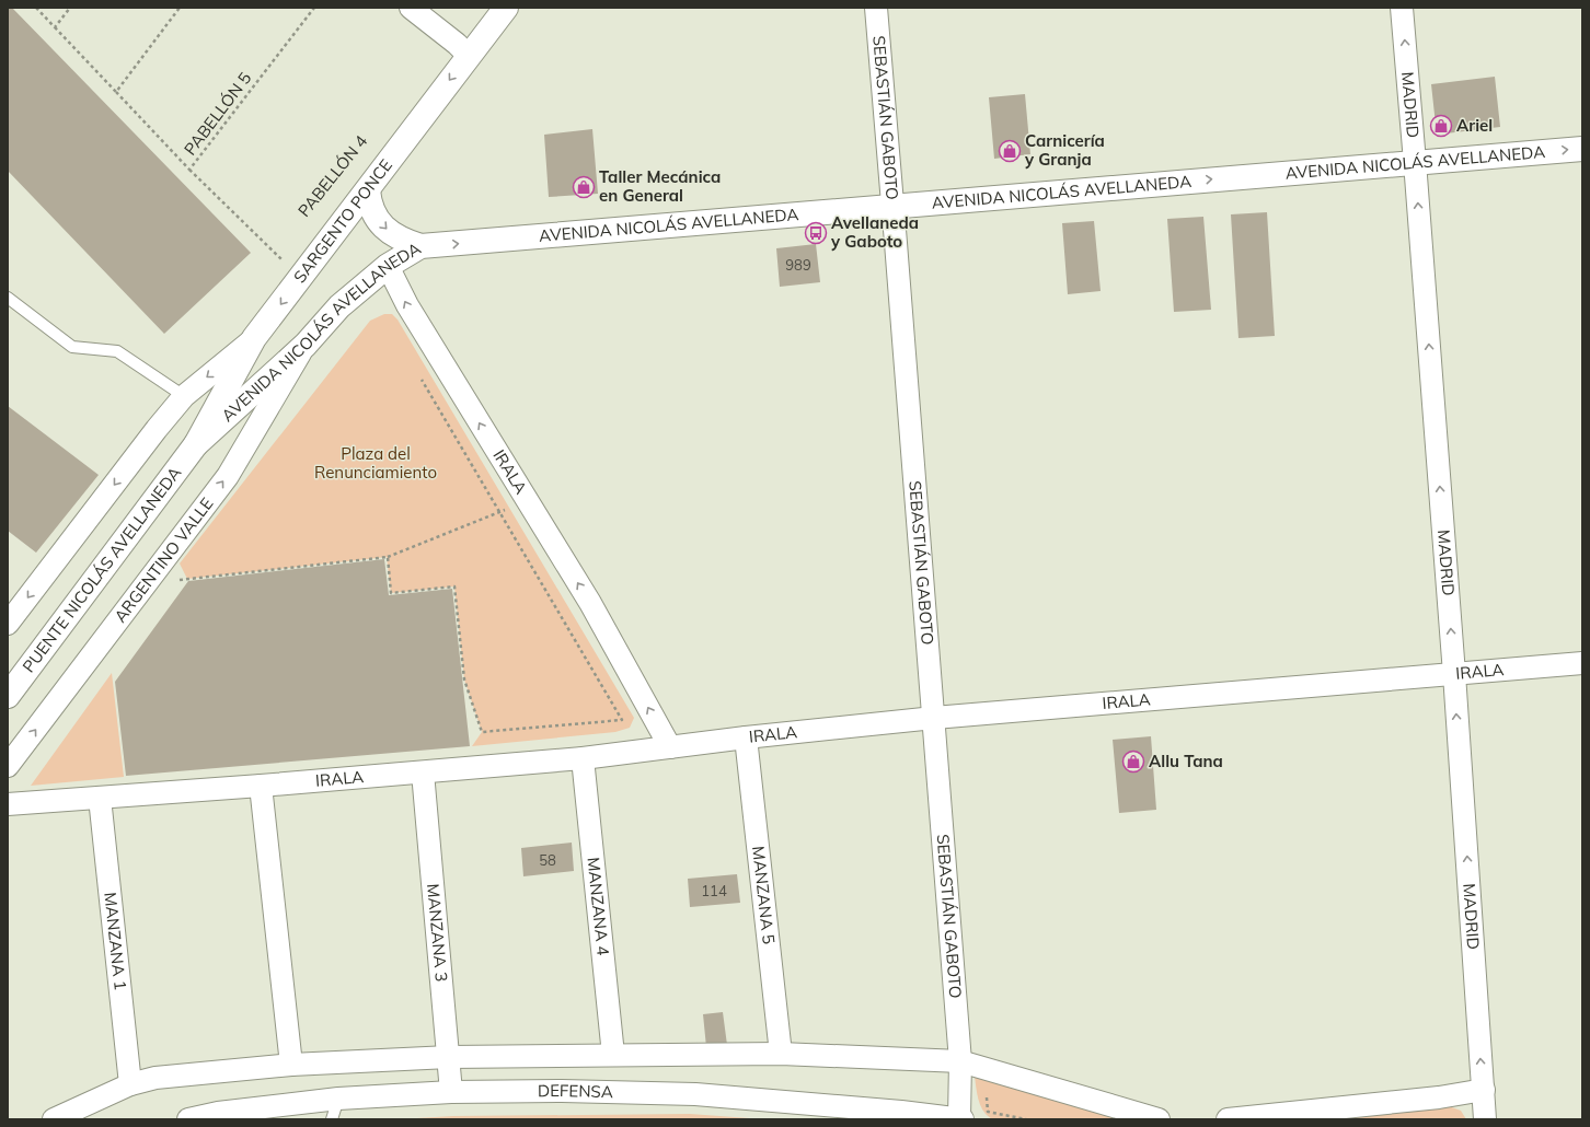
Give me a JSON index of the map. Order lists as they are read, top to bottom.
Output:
{
  "streets": {
    "main road": ["AVENIDA NICOLÁS AVELLANEDA", "SARGENTO PONCE", "PUENTE NICOLÁS AVELLANEDA"],
    "street": [
      "MADRID",
      "SEBASTIÁN GABOTO",
      "IRALA",
      "ARGENTINO VALLE",
      "MANZANA 5",
      "MANZANA 4",
      "MANZANA 3",
      "MANZANA 1",
      "DEFENSA"
    ],
    "path": ["PABELLÓN 5"]
  },
  "crossings": [
    ["MADRID", "AVENIDA NICOLÁS AVELLANEDA"],
    ["MADRID", "IRALA"],
    ["SEBASTIÁN GABOTO", "AVENIDA NICOLÁS AVELLANEDA"],
    ["SEBASTIÁN GABOTO", "IRALA"],
    ["SEBASTIÁN GABOTO", "DEFENSA"],
    ["AVENIDA NICOLÁS AVELLANEDA", "SARGENTO PONCE"],
    ["AVENIDA NICOLÁS AVELLANEDA", "IRALA"],
    ["AVENIDA NICOLÁS AVELLANEDA", "ARGENTINO VALLE"],
    ["AVENIDA NICOLÁS AVELLANEDA", "PUENTE NICOLÁS AVELLANEDA"],
    ["SARGENTO PONCE", "PUENTE NICOLÁS AVELLANEDA"],
    ["IRALA", "MANZANA 5"],
    ["IRALA", "MANZANA 4"],
    ["IRALA", "MANZANA 3"],
    ["IRALA", "MANZANA 1"],
    ["MANZANA 3", "DEFENSA"]
  ],
  "one_way": ["MADRID", "AVENIDA NICOLÁS AVELLANEDA", "SARGENTO PONCE"],
  "parks": ["Plaza del Renunciamiento"],
  "places": {
    "shop": [
      "Ariel",
      "Carnicería y Granja",
      "Taller Mecánica en General",
      "Allu Tana"
    ],
    "bus stop": ["Avellaneda y Gaboto"]
  },
  "house_numbers": ["989", "58", "114"]
}
